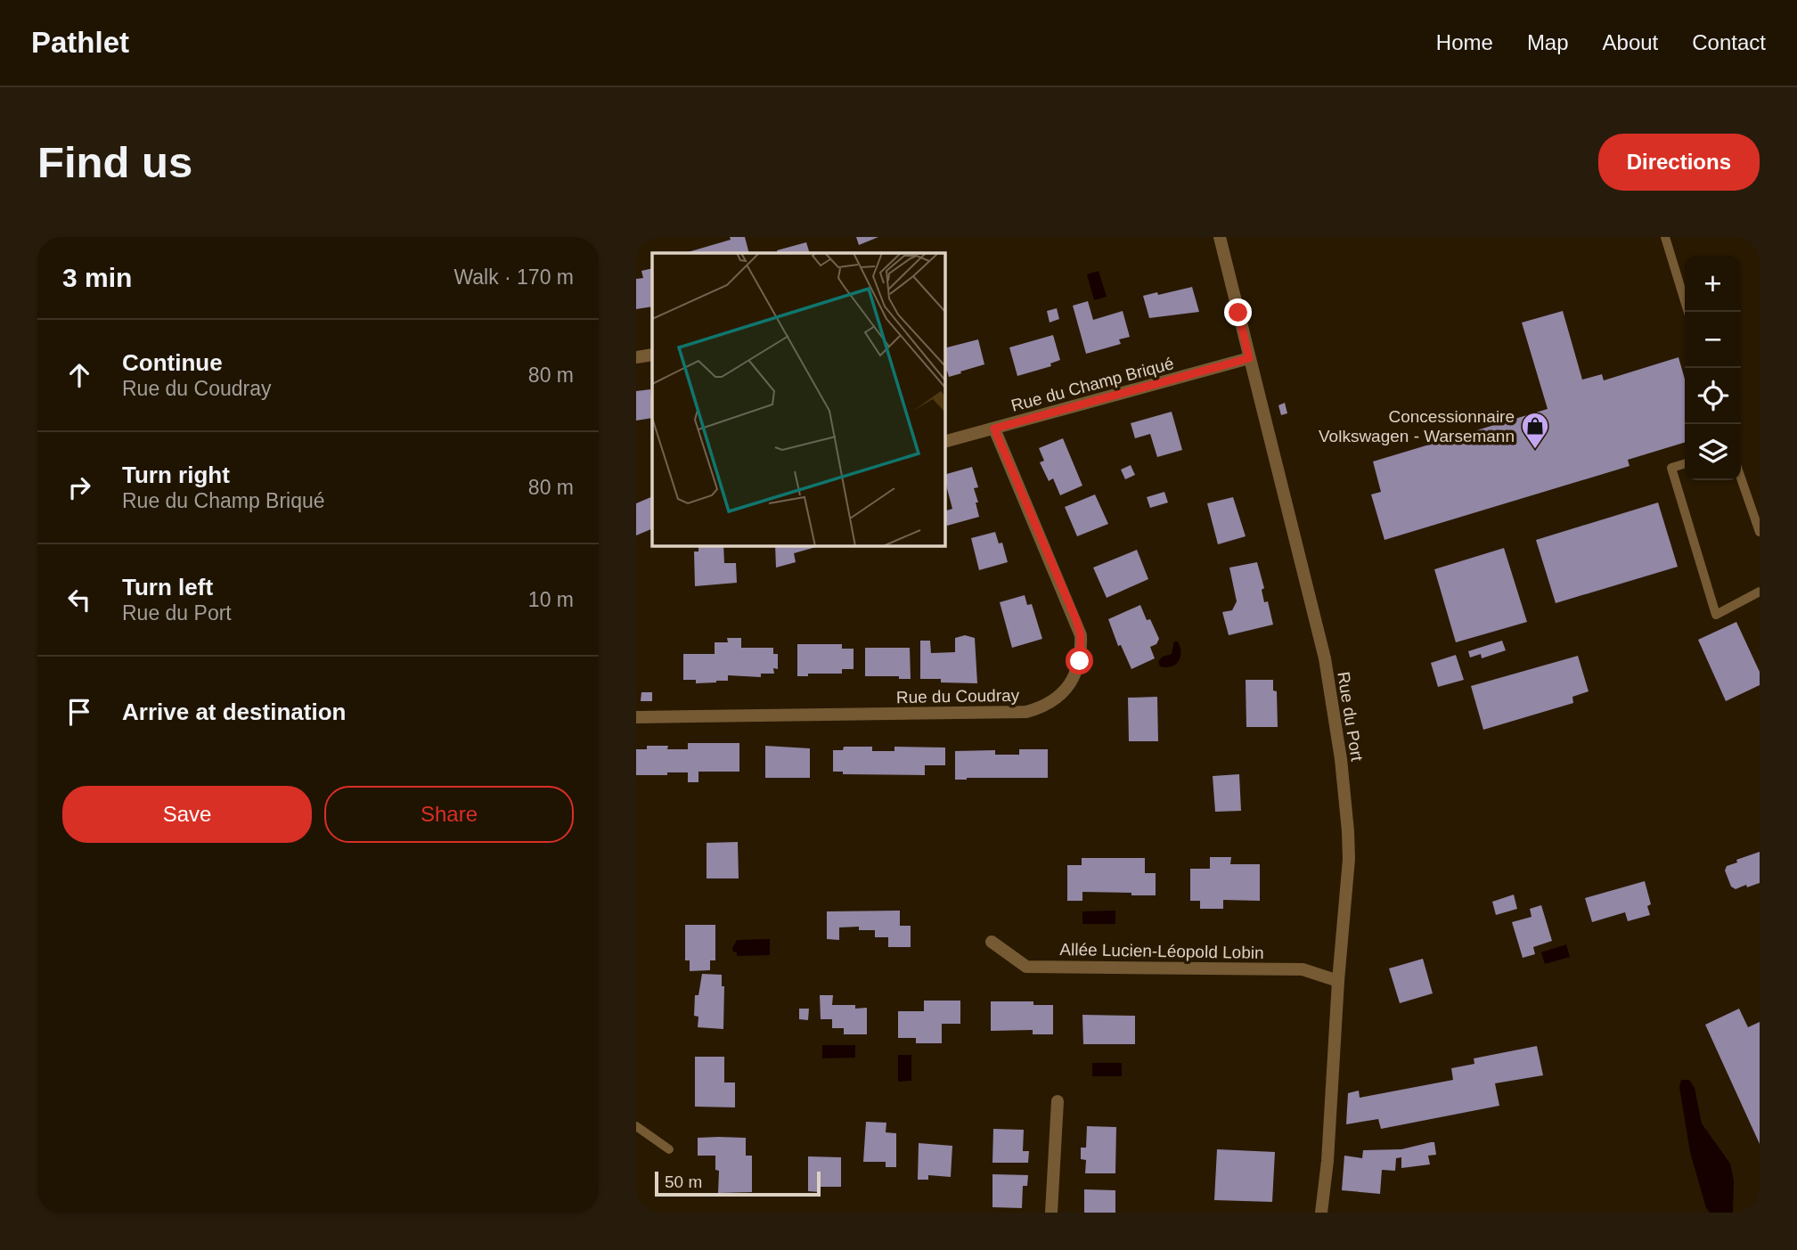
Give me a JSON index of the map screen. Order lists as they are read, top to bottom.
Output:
{
  "streets": {
    "street": [
      "Rue du Champ Briqué",
      "Rue du Coudray",
      "Rue du Port",
      "Allée Lucien-Léopold Lobin"
    ]
  },
  "crossings": [
    ["Rue du Champ Briqué", "Rue du Coudray"],
    ["Rue du Champ Briqué", "Rue du Port"],
    ["Rue du Port", "Allée Lucien-Léopold Lobin"]
  ],
  "places": {
    "shop": ["Concessionnaire Volkswagen - Warsemann"]
  },
  "scale_bar": "50 m",
  "page": {
    "header": "Pathlet",
    "nav": [
      "Home",
      "Map",
      "About",
      "Contact"
    ],
    "buttons": [
      "Directions",
      ["Save", "Share"]
    ],
    "title": "Find us",
    "heading": ["3 min", "Walk · 170 m"],
    "map_buttons": ["+", "−"],
    "list": [
      ["Continue", "Rue du Coudray", "80 m"],
      ["Turn right", "Rue du Champ Briqué", "80 m"],
      ["Turn left", "Rue du Port", "10 m"],
      "Arrive at destination"
    ],
    "scale": "50 m"
  }
}
